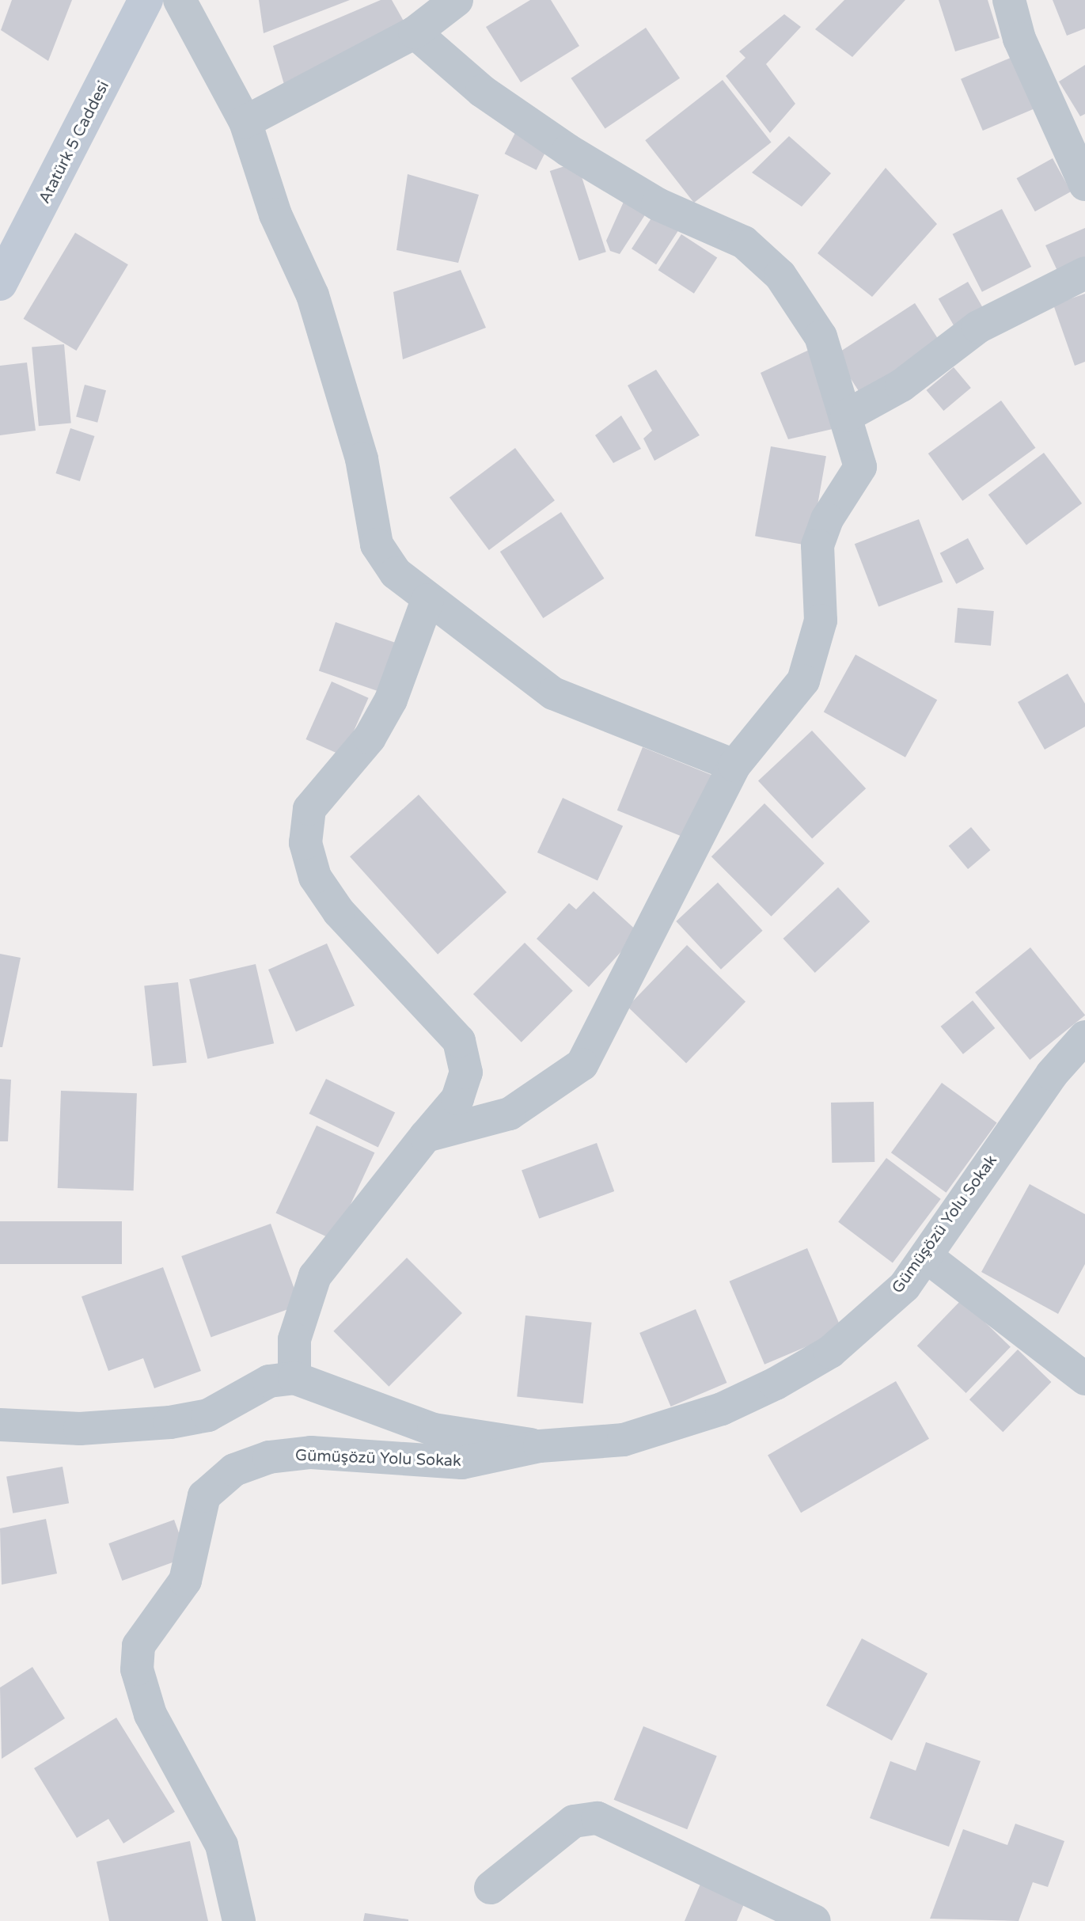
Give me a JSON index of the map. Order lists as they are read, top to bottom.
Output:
{
  "streets": {
    "main road": ["Atatürk 5 Caddesi"],
    "street": ["Gümüşözü Yolu Sokak"]
  }
}
